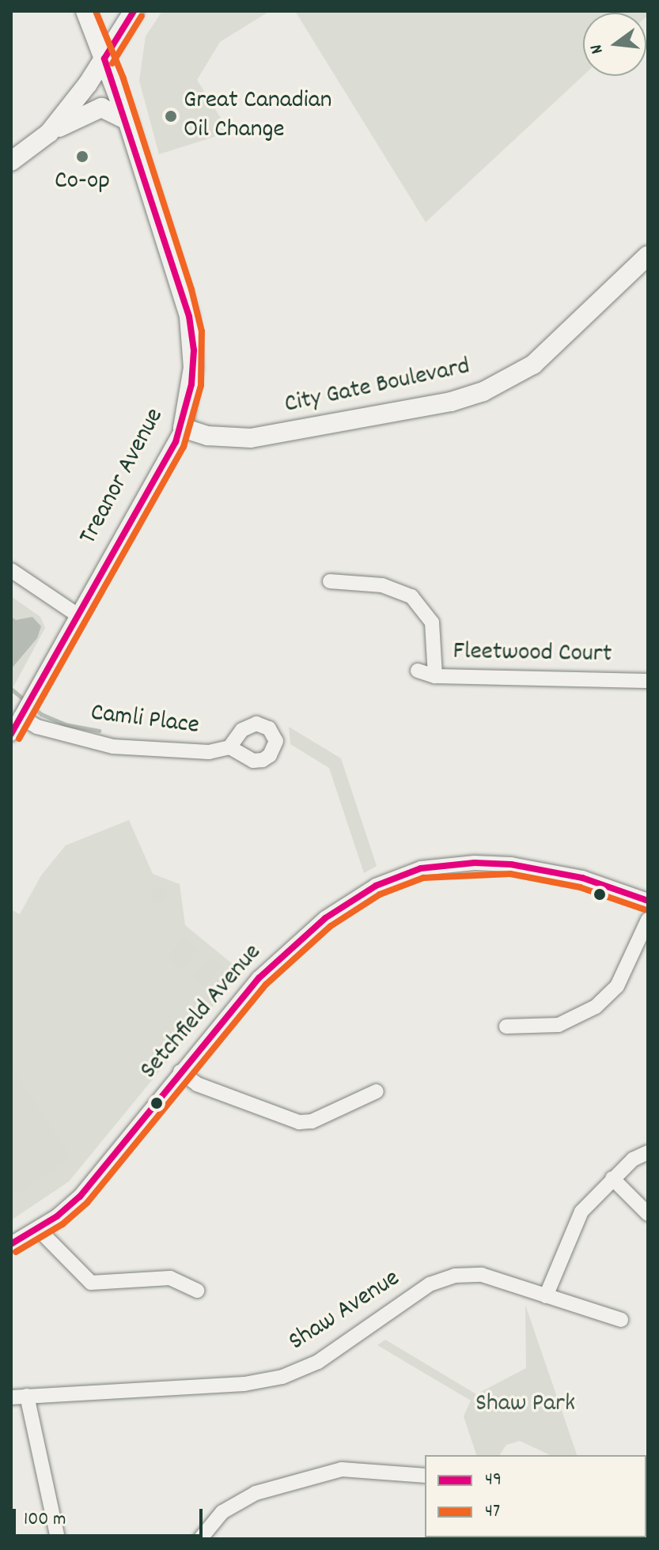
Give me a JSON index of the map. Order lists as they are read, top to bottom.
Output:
{
  "streets": {
    "street": [
      "City Gate Boulevard",
      "Treanor Avenue",
      "Fleetwood Court",
      "Camli Place",
      "Setchfield Avenue",
      "Shaw Avenue"
    ]
  },
  "crossings": [
    ["City Gate Boulevard", "Treanor Avenue"],
    ["Treanor Avenue", "Camli Place"]
  ],
  "parks": ["Shaw Park"],
  "places": ["Great Canadian Oil Change", "Co-op"],
  "lines": ["transit line 49", "transit line 47"],
  "legend": ["49", "47"],
  "scale_bar": "100 m",
  "north": "left"
}
